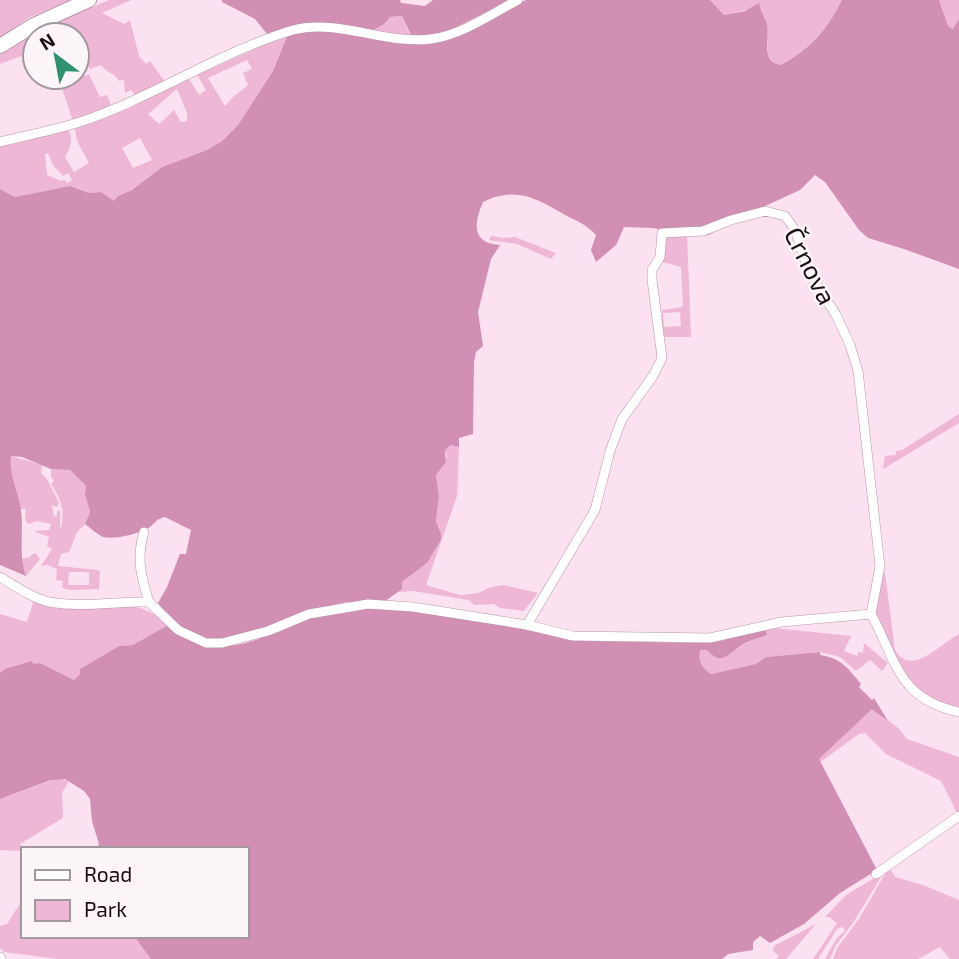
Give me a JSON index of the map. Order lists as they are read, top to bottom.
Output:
{
  "streets": {
    "street": ["Črnova"]
  },
  "legend": ["Road", "Park"],
  "north": "top left"
}
